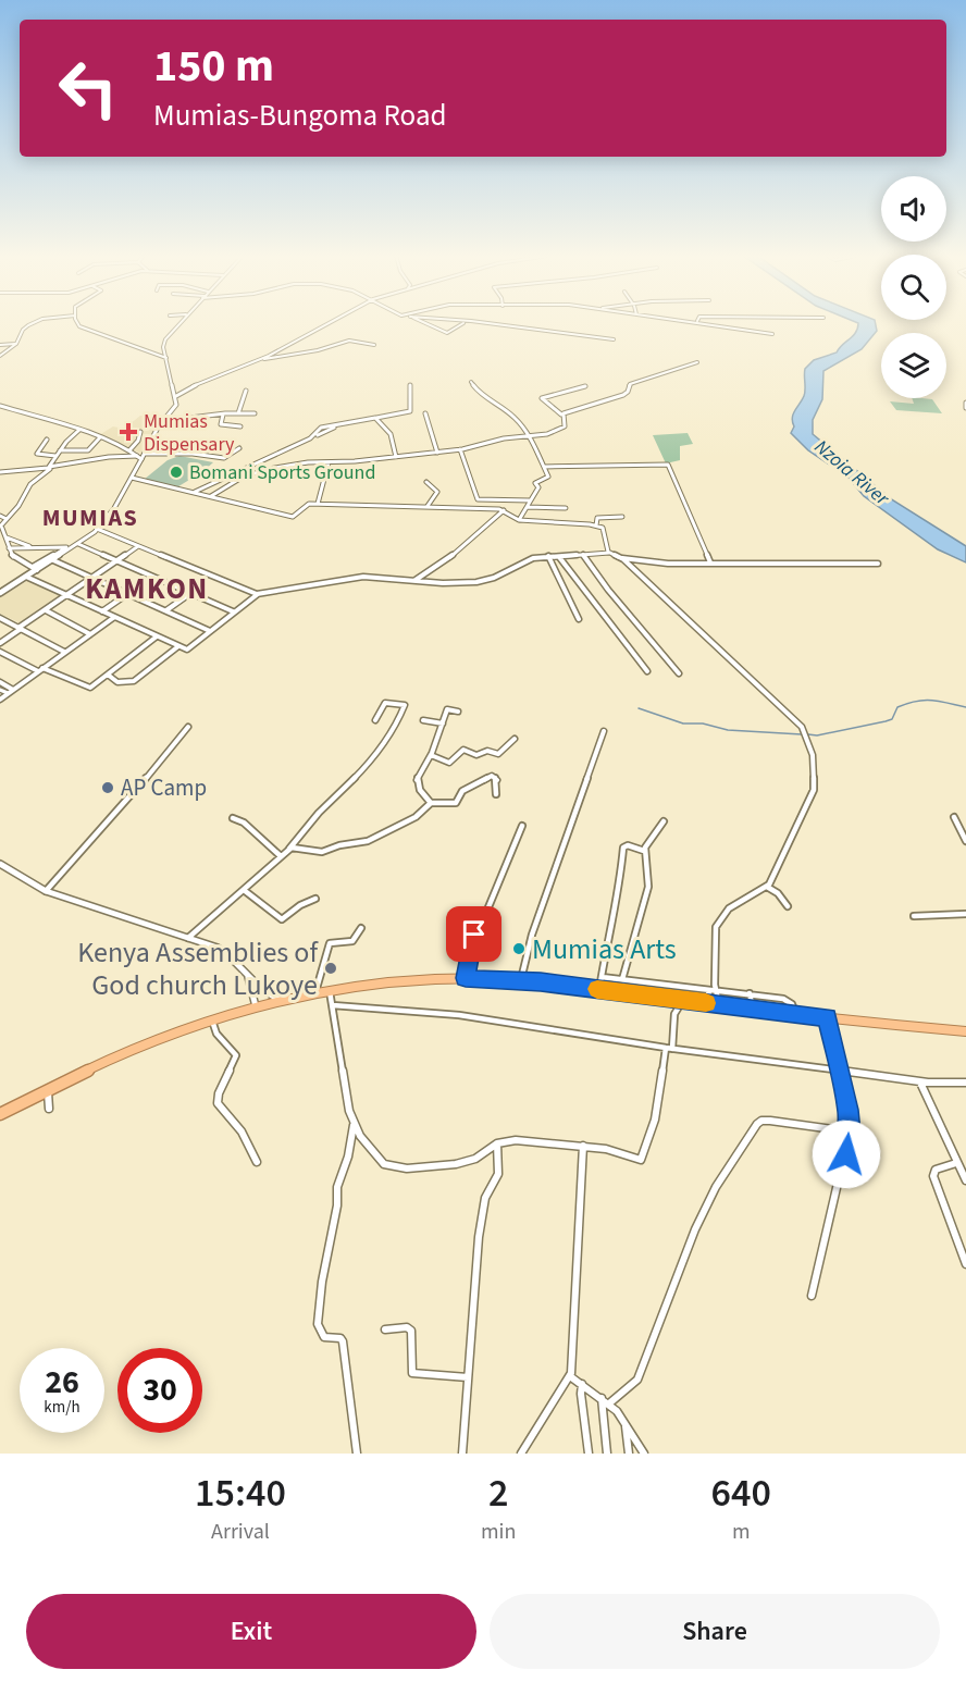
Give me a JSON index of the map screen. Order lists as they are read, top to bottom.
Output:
{
  "districts": ["MUMIAS", "KAMKON"],
  "water": ["Nzoia River"],
  "places": {
    "health": ["Mumias Dispensary"],
    "other": [
      "Bomani Sports Ground",
      "AP Camp",
      "Mumias Arts",
      "Kenya Assemblies of God church Lukoye"
    ]
  },
  "page": {
    "turn": ["150 m", "Mumias-Bungoma Road"],
    "speed": "26 km/h",
    "limit": "30",
    "eta": [
      "15:40",
      "Arrival",
      "2",
      "min",
      "640",
      "m"
    ],
    "buttons": ["Exit", "Share"]
  }
}
